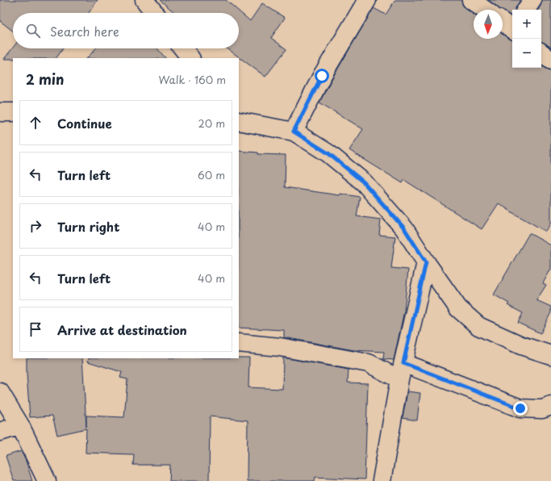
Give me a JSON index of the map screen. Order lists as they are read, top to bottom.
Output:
{
  "north": "bottom",
  "page": {
    "map_buttons": ["+", "−"],
    "search": "Search here",
    "heading": ["2 min", "Walk · 160 m"],
    "list": [
      ["Continue", "20 m"],
      ["Turn left", "60 m"],
      ["Turn right", "40 m"],
      ["Turn left", "40 m"],
      "Arrive at destination"
    ]
  }
}
